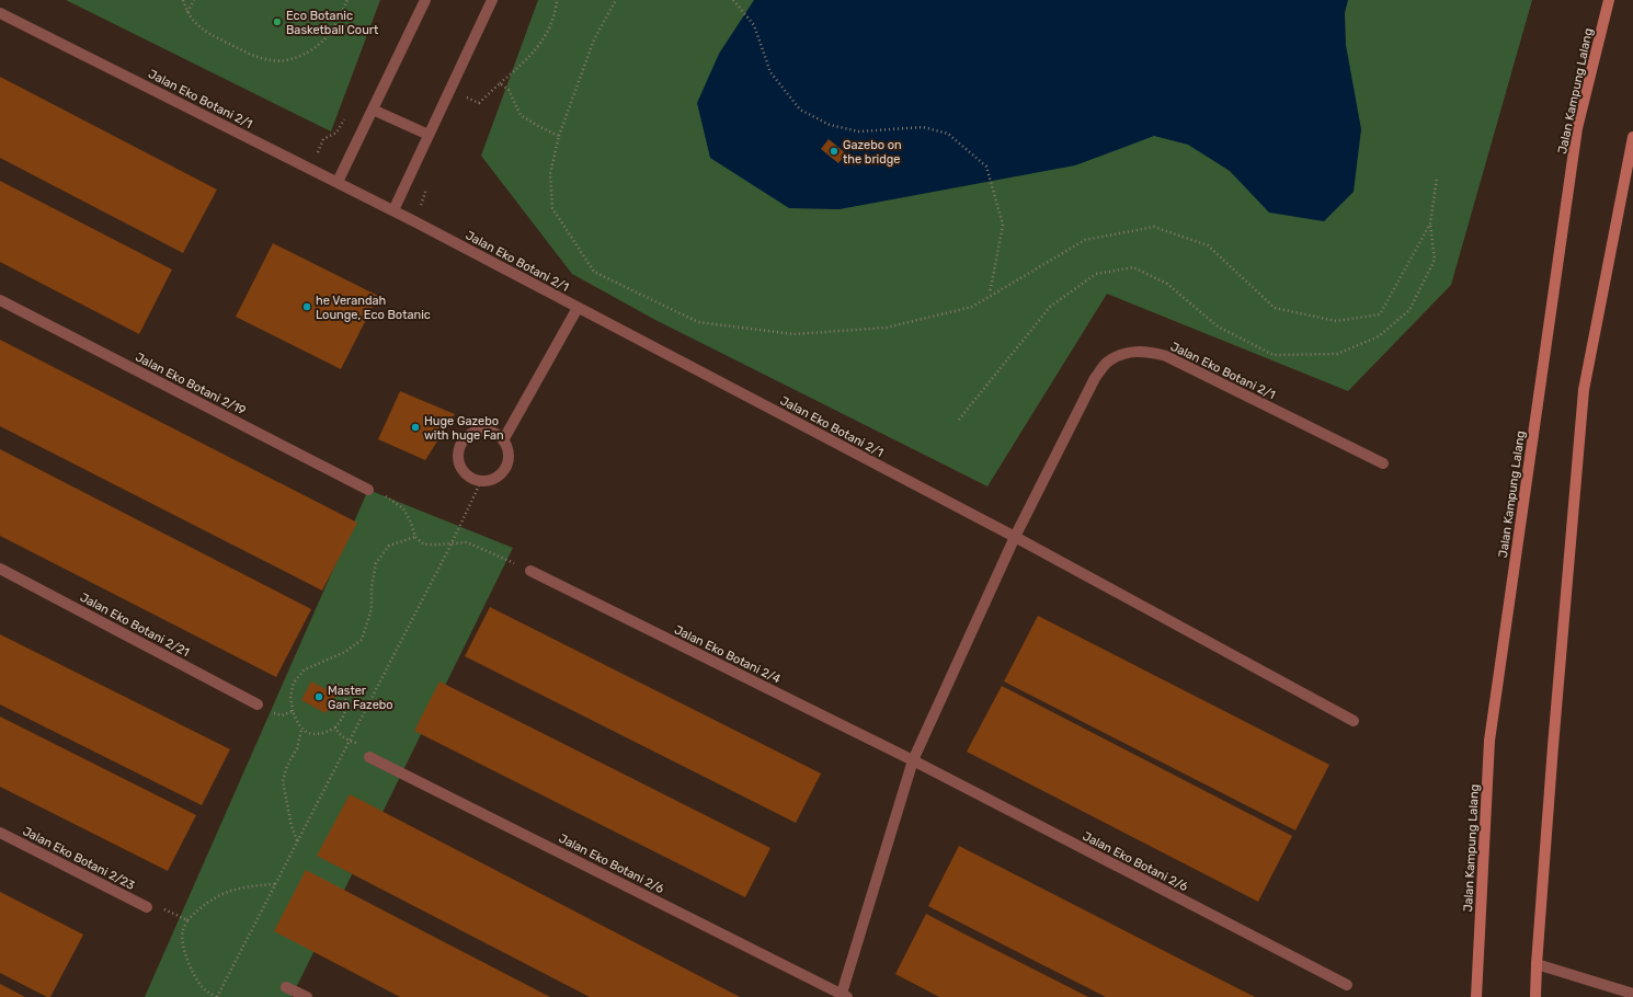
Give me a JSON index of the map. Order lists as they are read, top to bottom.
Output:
{
  "streets": {
    "main road": ["Jalan Kampung Lalang"],
    "street": [
      "Jalan Eko Botani 2/1",
      "Jalan Eko Botani 2/19",
      "Jalan Eko Botani 2/21",
      "Jalan Eko Botani 2/4",
      "Jalan Eko Botani 2/23",
      "Jalan Eko Botani 2/6"
    ]
  },
  "crossings": [
    ["Jalan Eko Botani 2/4", "Jalan Eko Botani 2/6"]
  ],
  "places": [
    "Eco Botanic Basketball Court",
    "Gazebo on the bridge",
    "he Verandah Lounge, Eco Botanic",
    "Huge Gazebo with huge Fan",
    "Master Gan Fazebo"
  ]
}
